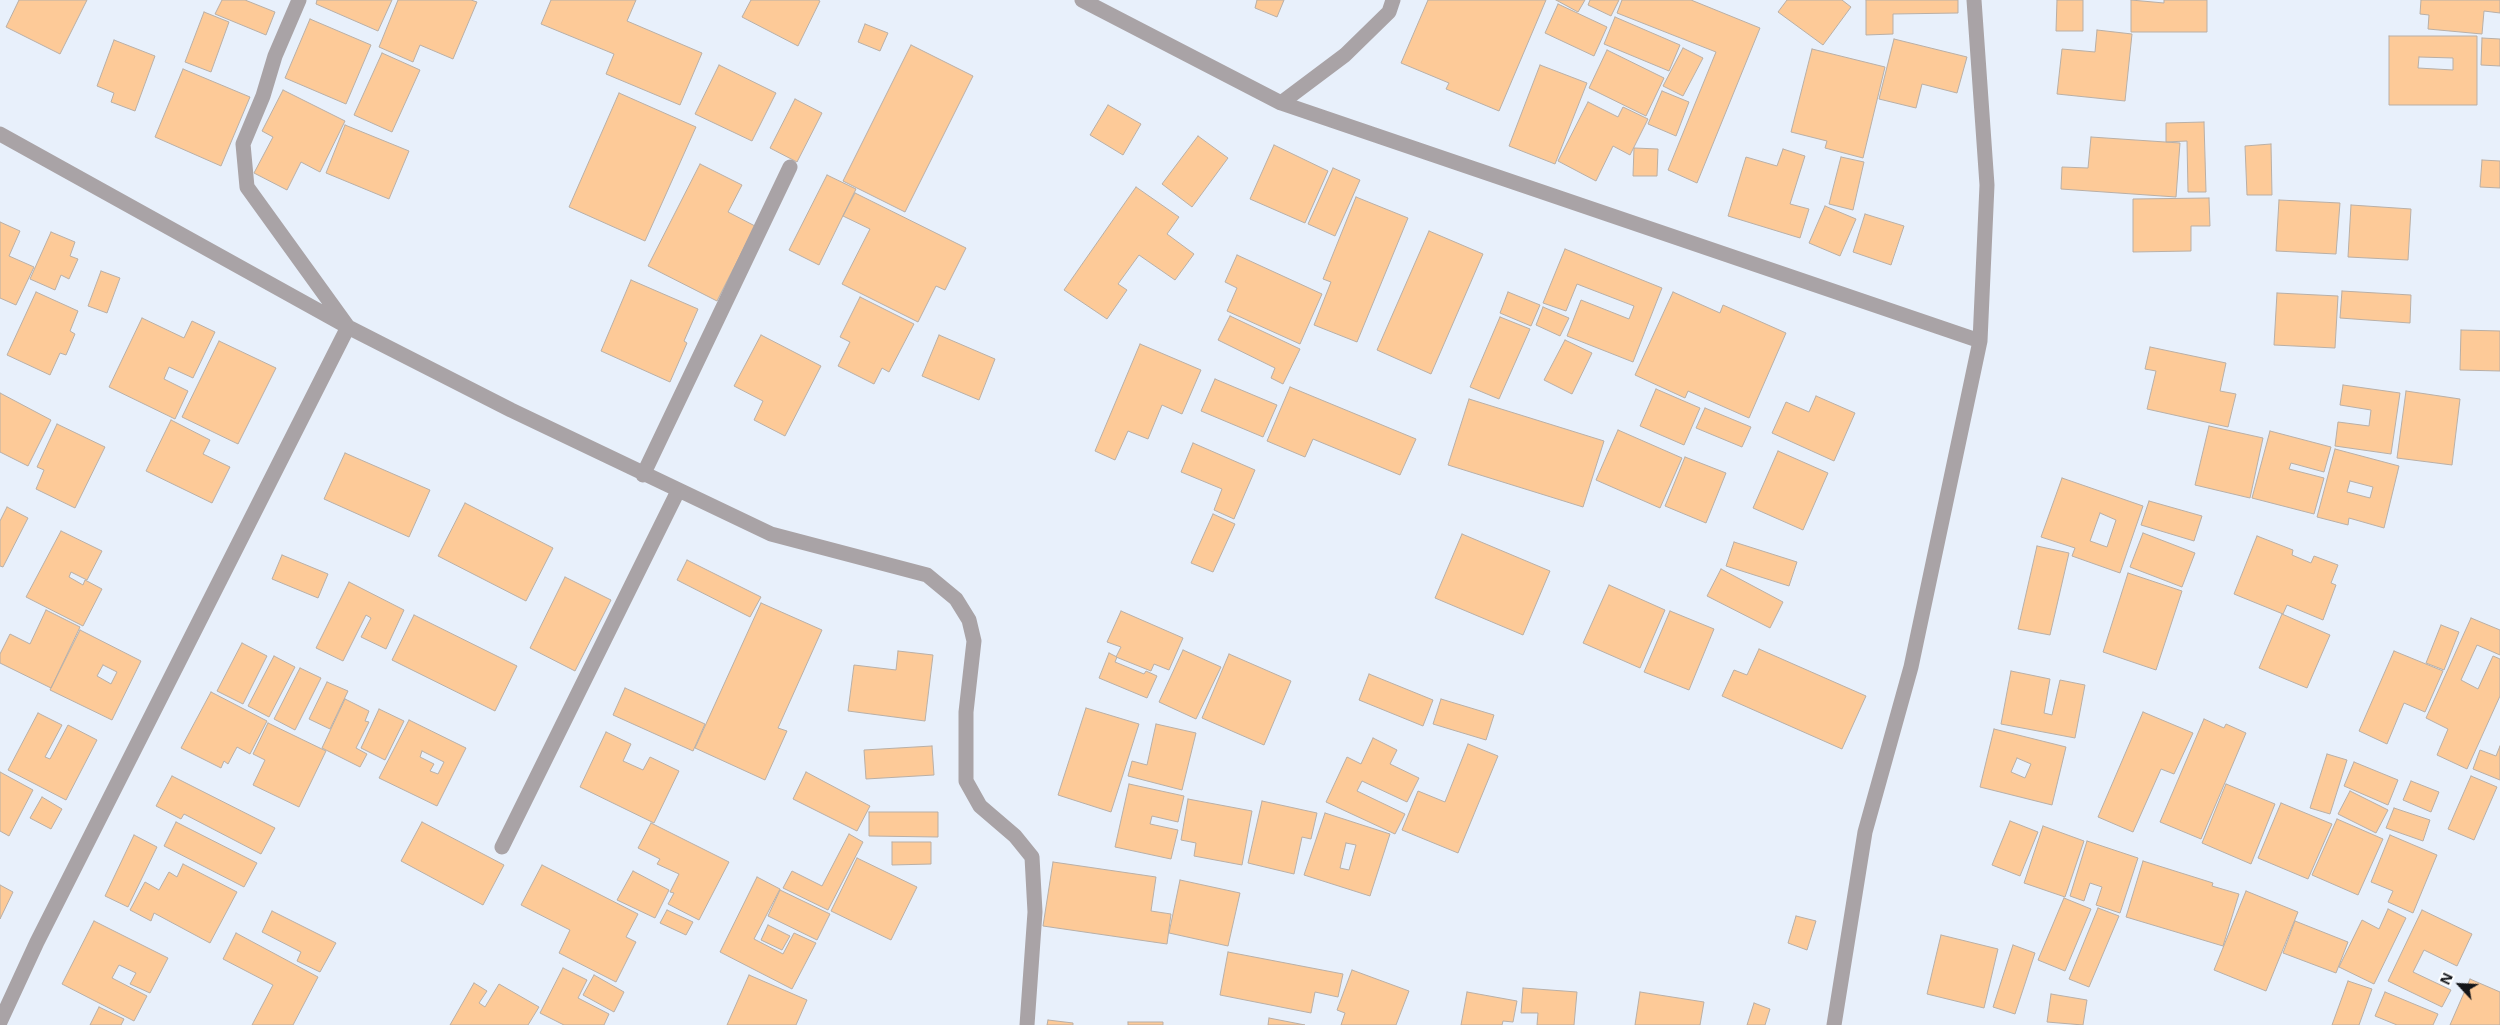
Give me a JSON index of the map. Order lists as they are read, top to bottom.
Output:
{
  "north": "top left"
}
